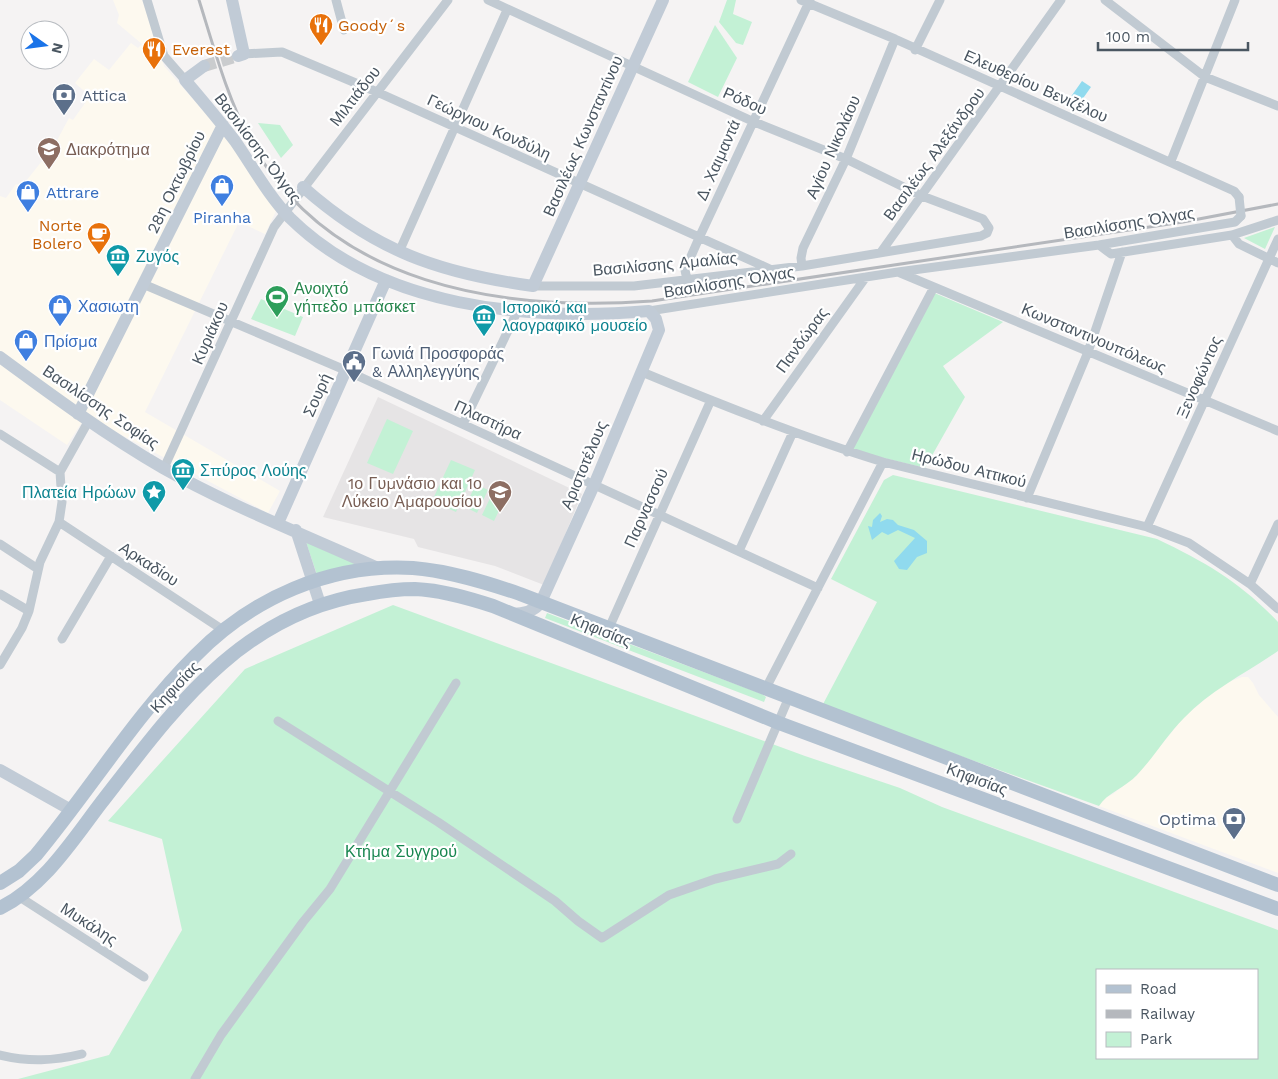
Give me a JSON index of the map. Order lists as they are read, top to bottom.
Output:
{
  "streets": {
    "main road": ["Κηφισίας"],
    "street": [
      "Ελευθερίου Βενιζέλου",
      "Μιλτιάδου",
      "Ρόδου",
      "Γεώργιου Κονδύλη",
      "Βασιλέως Κωνσταντίνου",
      "Αγίου Νικολάου",
      "Βασιλίσσης Όλγας",
      "Βασιλέως Αλεξάνδρου",
      "Δ. Χαιμαντά",
      "28η Οκτωβρίου",
      "Βασιλίσσης Αμαλίας",
      "Κυριάκου",
      "Κωνσταντινουπόλεως",
      "Πανδώρας",
      "Ξενοφώντος",
      "Σουρή",
      "Βασιλίσσης Σοφίας",
      "Πλαστήρα",
      "Αριστοτέλους",
      "Ηρώδου Αττικού",
      "Παρνασσού",
      "Αρκαδίου",
      "Μυκάλης"
    ]
  },
  "crossings": [
    ["Ελευθερίου Βενιζέλου", "Αγίου Νικολάου"],
    ["Ελευθερίου Βενιζέλου", "Βασιλίσσης Όλγας"],
    ["Ελευθερίου Βενιζέλου", "Βασιλέως Αλεξάνδρου"],
    ["Ελευθερίου Βενιζέλου", "Δ. Χαιμαντά"],
    ["Μιλτιάδου", "Γεώργιου Κονδύλη"],
    ["Μιλτιάδου", "Βασιλίσσης Όλγας"],
    ["Μιλτιάδου", "Βασιλίσσης Αμαλίας"],
    ["Μιλτιάδου", "Κυριάκου"],
    ["Ρόδου", "Βασιλέως Κωνσταντίνου"],
    ["Ρόδου", "Αγίου Νικολάου"],
    ["Ρόδου", "Βασιλέως Αλεξάνδρου"],
    ["Ρόδου", "Δ. Χαιμαντά"],
    ["Ρόδου", "Βασιλίσσης Αμαλίας"],
    ["Γεώργιου Κονδύλη", "Βασιλέως Κωνσταντίνου"],
    ["Γεώργιου Κονδύλη", "Δ. Χαιμαντά"],
    ["Γεώργιου Κονδύλη", "Βασιλίσσης Αμαλίας"],
    ["Βασιλέως Κωνσταντίνου", "Βασιλίσσης Αμαλίας"],
    ["Αγίου Νικολάου", "Βασιλίσσης Αμαλίας"],
    ["Βασιλίσσης Όλγας", "28η Οκτωβρίου"],
    ["Βασιλίσσης Όλγας", "Κυριάκου"],
    ["Βασιλίσσης Όλγας", "Κωνσταντινουπόλεως"],
    ["Βασιλίσσης Όλγας", "Πανδώρας"],
    ["Βασιλίσσης Όλγας", "Σουρή"],
    ["Βασιλίσσης Όλγας", "Αριστοτέλους"],
    ["Βασιλέως Αλεξάνδρου", "Βασιλίσσης Αμαλίας"],
    ["Δ. Χαιμαντά", "Βασιλίσσης Αμαλίας"],
    ["28η Οκτωβρίου", "Βασιλίσσης Σοφίας"],
    ["28η Οκτωβρίου", "Πλαστήρα"],
    ["Κυριάκου", "Βασιλίσσης Σοφίας"],
    ["Κυριάκου", "Πλαστήρα"],
    ["Κωνσταντινουπόλεως", "Ξενοφώντος"],
    ["Πανδώρας", "Ηρώδου Αττικού"],
    ["Ξενοφώντος", "Ηρώδου Αττικού"],
    ["Σουρή", "Βασιλίσσης Σοφίας"],
    ["Σουρή", "Πλαστήρα"],
    ["Βασιλίσσης Σοφίας", "Κηφισίας"],
    ["Πλαστήρα", "Αριστοτέλους"],
    ["Πλαστήρα", "Παρνασσού"],
    ["Αριστοτέλους", "Ηρώδου Αττικού"],
    ["Αριστοτέλους", "Κηφισίας"],
    ["Ηρώδου Αττικού", "Παρνασσού"],
    ["Παρνασσού", "Κηφισίας"],
    ["Αρκαδίου", "Κηφισίας"],
    ["Κηφισίας", "Μυκάλης"]
  ],
  "parks": ["Κτήμα Συγγρού"],
  "places": {
    "restaurant": ["Goody´s", "Everest"],
    "bank": ["Attica", "Optima"],
    "school or university": ["Διακρότημα", "1ο Γυμνάσιο και 1ο Λύκειο Αμαρουσίου"],
    "shop": [
      "Piranha",
      "Attrare",
      "Χασιωτη",
      "Πρίσμα"
    ],
    "cafe": ["Norte Bolero"],
    "museum": ["Ζυγός", "Ιστορικό και λαογραφικό μουσείο", "Σπύρος Λούης"],
    "sports": ["Ανοιχτό γήπεδο μπάσκετ"],
    "public building": ["Γωνιά Προσφοράς & Αλληλεγγύης"],
    "place": ["Πλατεία Ηρώων"]
  },
  "legend": ["Road", "Railway", "Park"],
  "scale_bar": "100 m",
  "north": "right"
}
